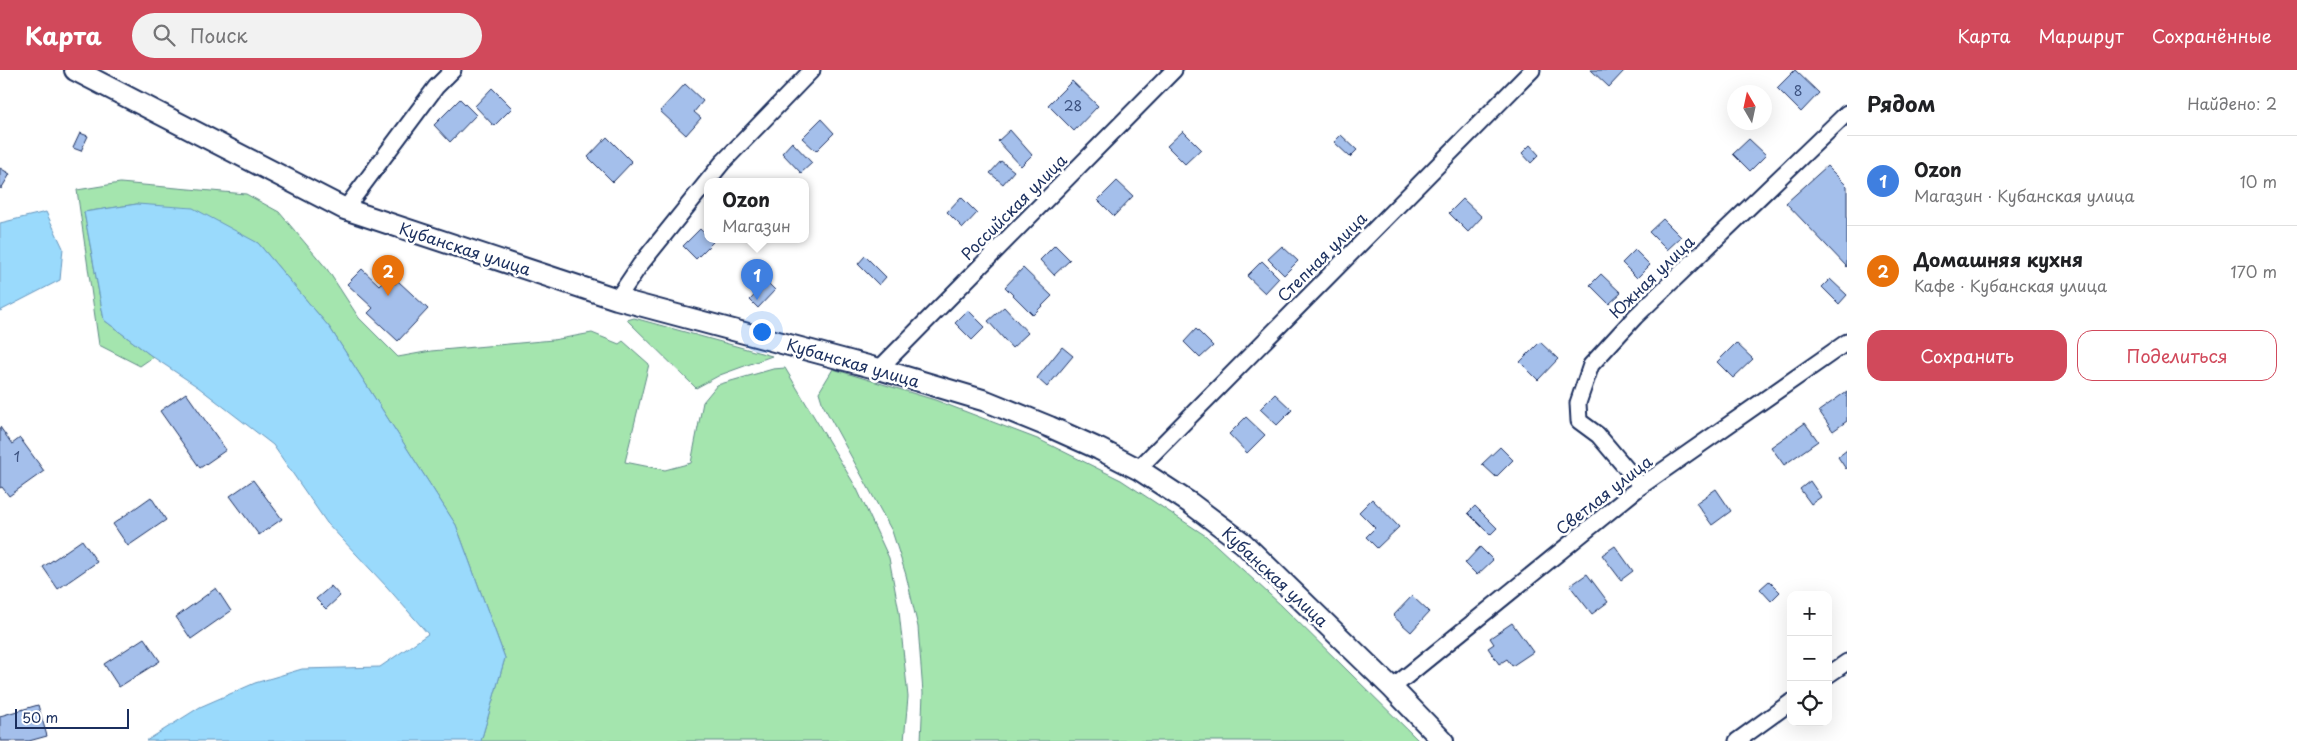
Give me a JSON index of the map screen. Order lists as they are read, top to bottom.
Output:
{
  "streets": {
    "main road": ["Кубанская улица"],
    "street": [
      "Российская улица",
      "Степная улица",
      "Южная улица",
      "Светлая улица"
    ]
  },
  "crossings": [
    ["Российская улица", "Кубанская улица"],
    ["Кубанская улица", "Степная улица"],
    ["Кубанская улица", "Светлая улица"],
    ["Южная улица", "Светлая улица"]
  ],
  "house_numbers": ["8", "28", "1"],
  "scale_bar": "50 m",
  "north": "top",
  "page": {
    "header": "Карта",
    "search": "Поиск",
    "nav": ["Карта", "Маршрут", "Сохранённые"],
    "heading": ["Рядом", "Найдено: 2"],
    "list": [
      {
        "mark": "1",
        "name": "Ozon",
        "note": "Магазин · Кубанская улица",
        "value": "10 m"
      },
      {
        "mark": "2",
        "name": "Домашняя кухня",
        "note": "Кафе · Кубанская улица",
        "value": "170 m"
      }
    ],
    "popup": ["Ozon", "Магазин"],
    "pins": ["2", "1"],
    "buttons": ["Сохранить", "Поделиться"],
    "map_buttons": ["+", "−"],
    "scale": "50 m"
  }
}
